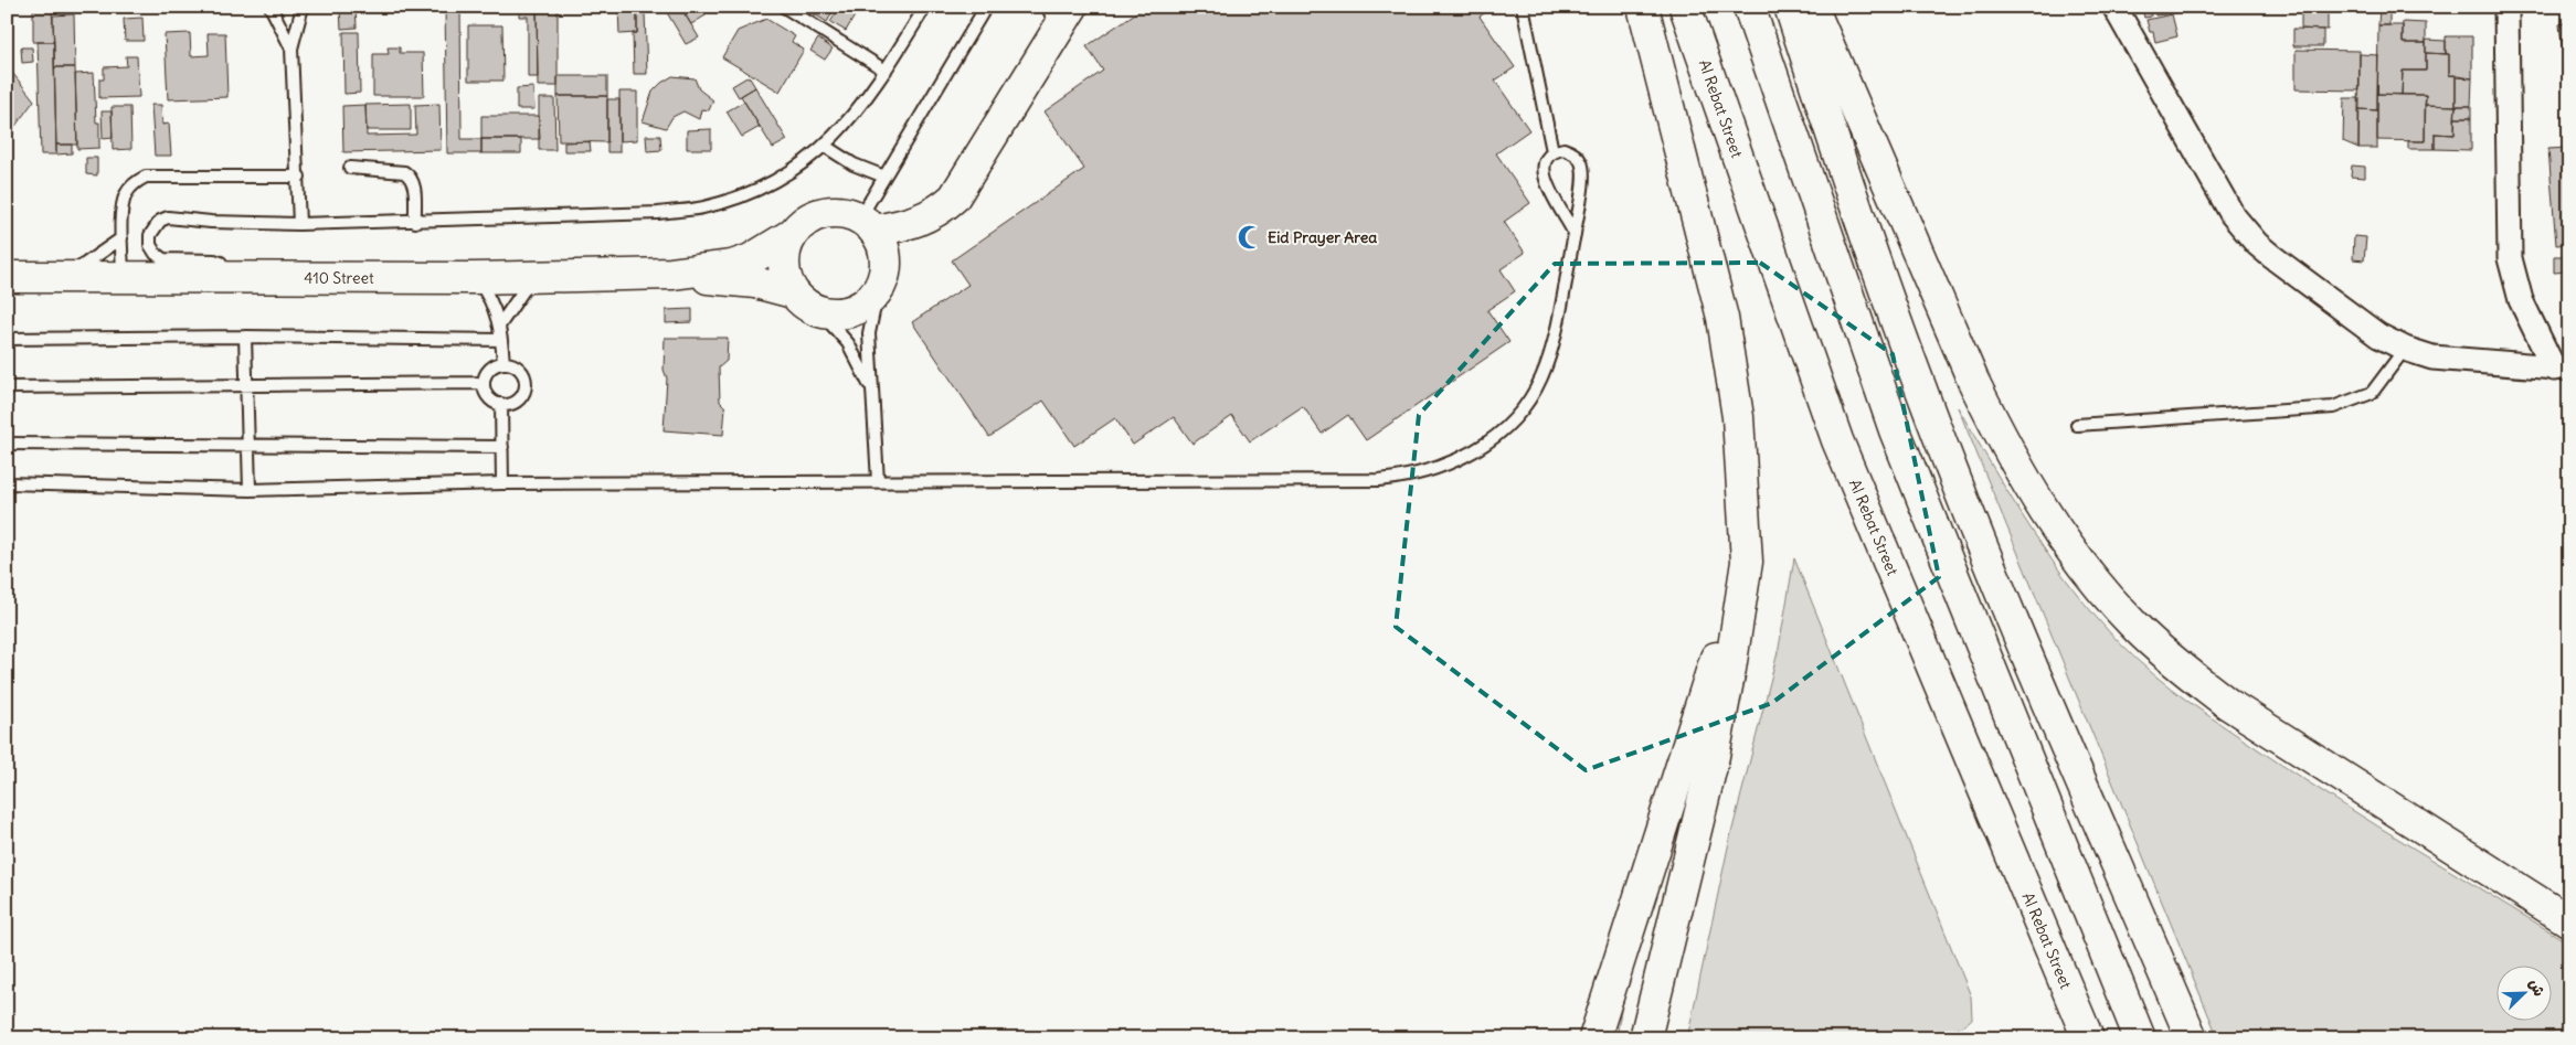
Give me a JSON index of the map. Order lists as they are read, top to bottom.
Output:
{
  "streets": {
    "main road": ["Al Rebat Street", "410 Street"]
  },
  "places": {
    "mosque": ["Eid Prayer Area"]
  },
  "north": "top right"
}
